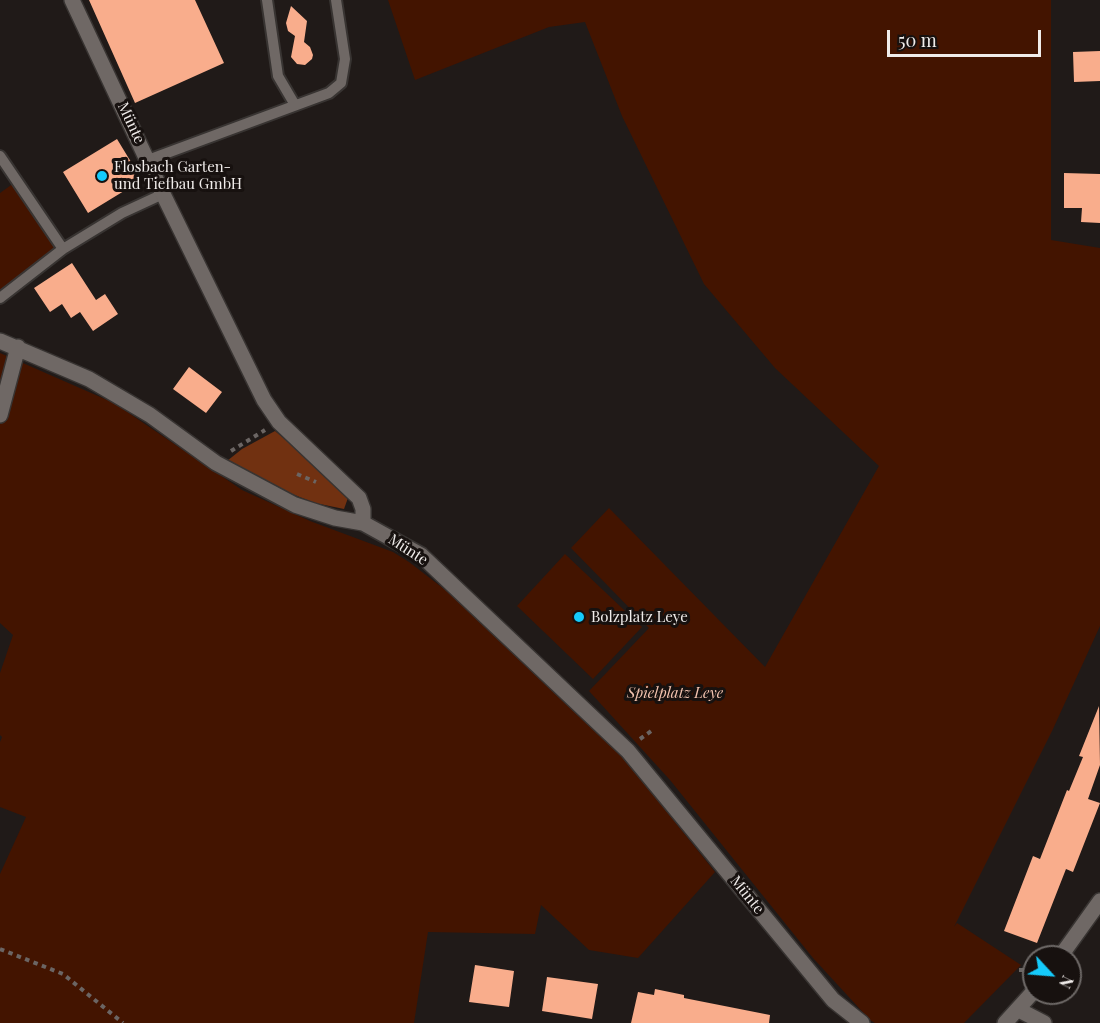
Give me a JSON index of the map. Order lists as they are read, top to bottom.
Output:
{
  "streets": {
    "street": ["Münte"]
  },
  "parks": ["Spielplatz Leye"],
  "places": ["Flosbach Garten- und Tiefbau GmbH", "Bolzplatz Leye"],
  "scale_bar": "50 m",
  "north": "bottom right"
}
